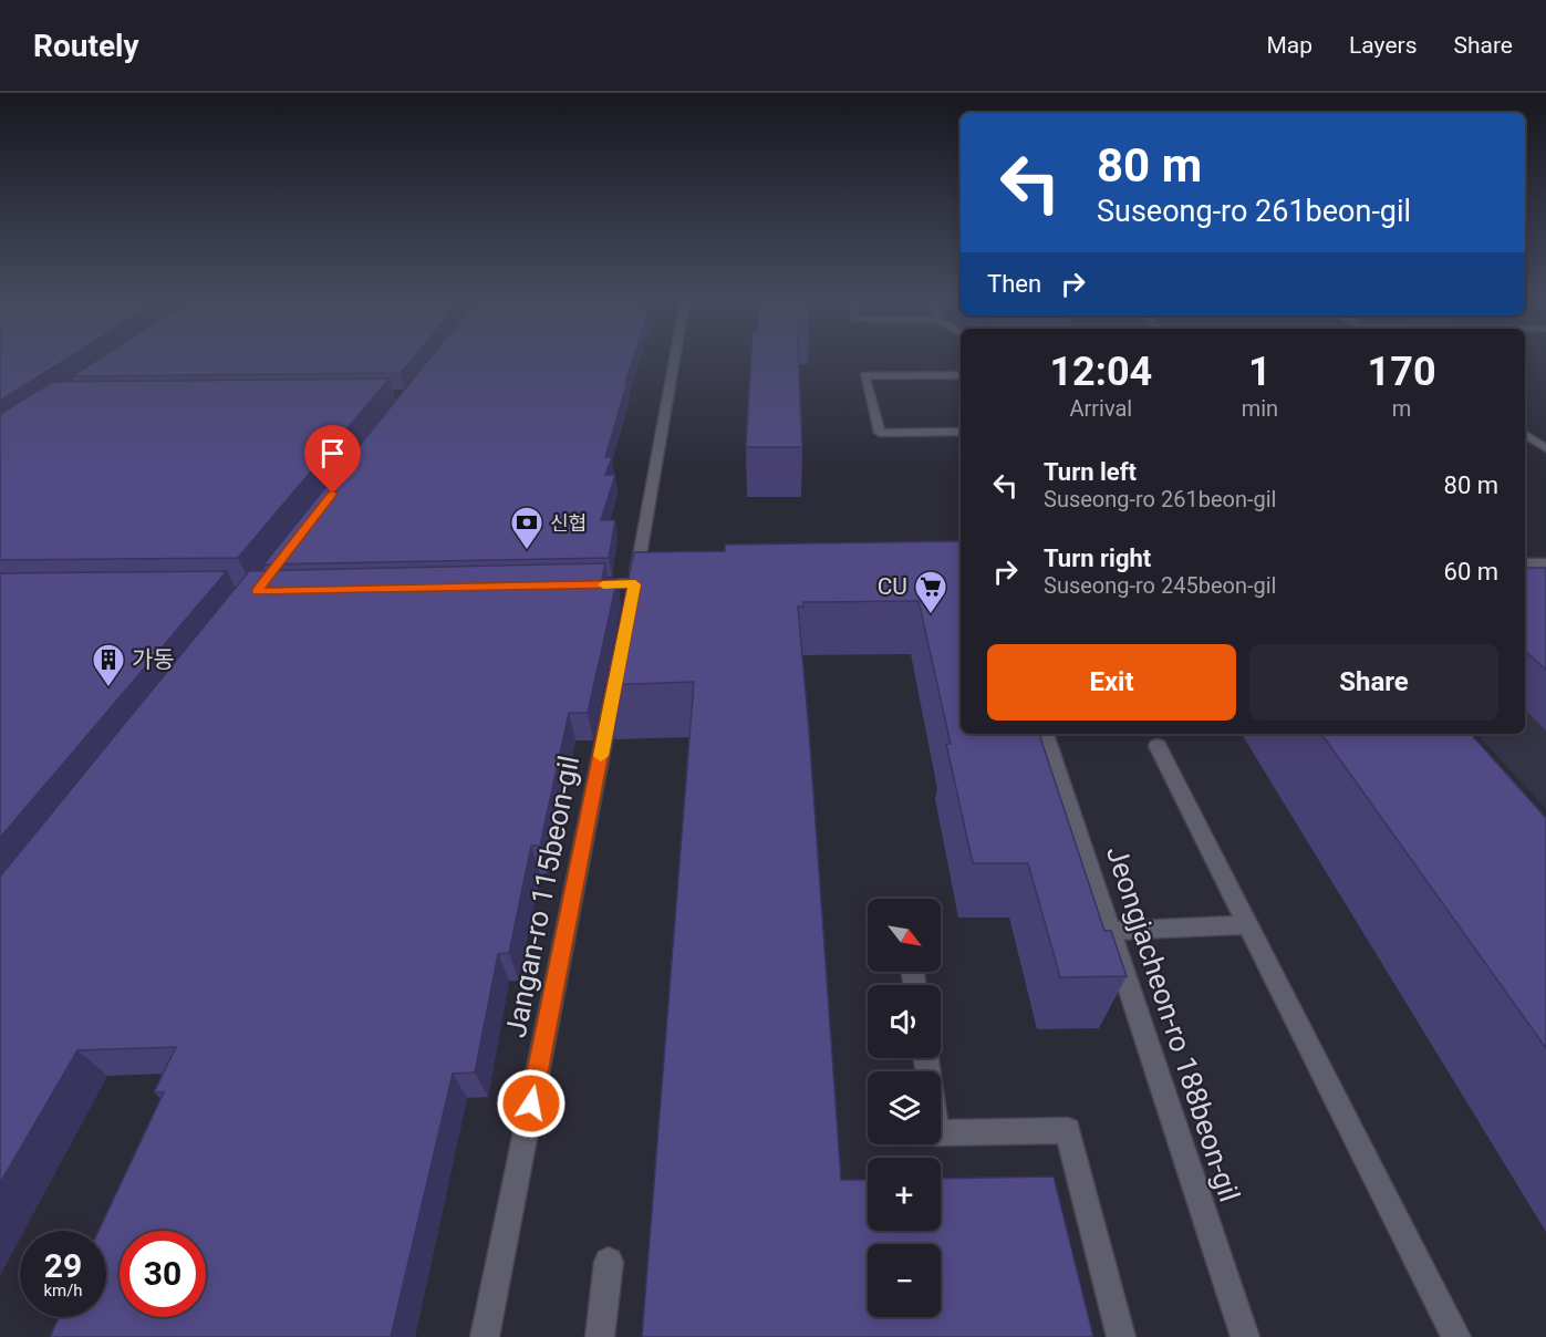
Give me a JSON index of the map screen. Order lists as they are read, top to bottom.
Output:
{
  "streets": {
    "street": ["Jangan-ro 115beon-gil", "Jeongjacheon-ro 188beon-gil"]
  },
  "places": {
    "bank": ["신협"],
    "supermarket": ["CU"],
    "building": ["가동"]
  },
  "north": "bottom right",
  "page": {
    "header": "Routely",
    "nav": ["Map", "Layers", "Share"],
    "turn": ["80 m", "Suseong-ro 261beon-gil"],
    "then": "Then",
    "eta": [
      "12:04",
      "Arrival",
      "1",
      "min",
      "170",
      "m"
    ],
    "list": [
      {
        "name": "Turn left",
        "note": "Suseong-ro 261beon-gil",
        "value": "80 m"
      },
      {
        "name": "Turn right",
        "note": "Suseong-ro 245beon-gil",
        "value": "60 m"
      }
    ],
    "buttons": ["Exit", "Share"],
    "map_buttons": ["+", "−"],
    "speed": "29 km/h",
    "limit": "30"
  }
}
